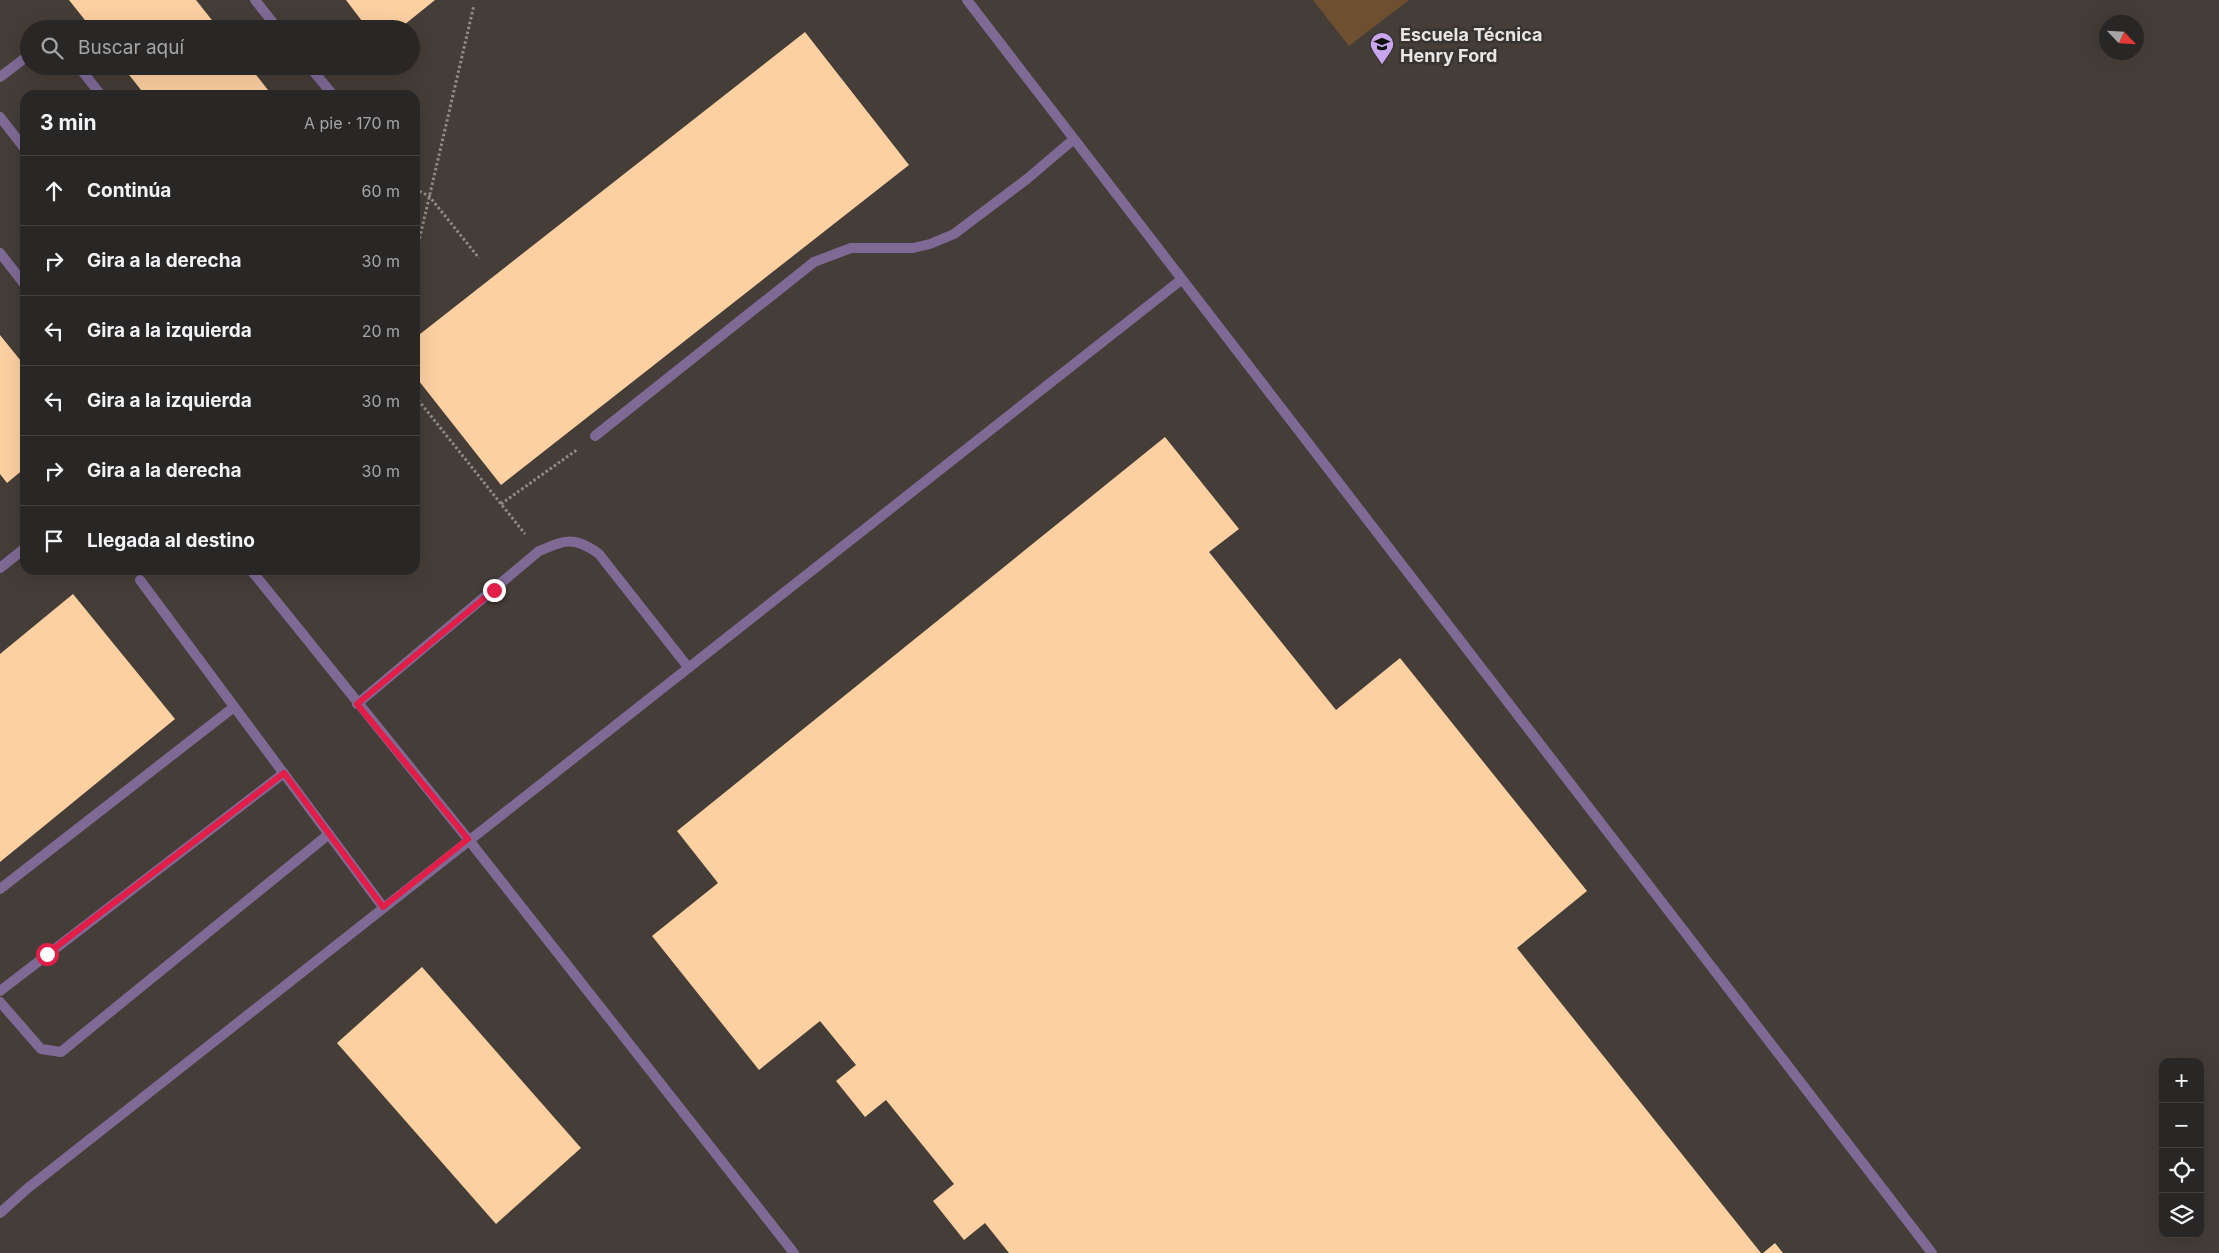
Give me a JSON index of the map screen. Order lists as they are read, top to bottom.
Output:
{
  "places": {
    "school or university": ["Escuela Técnica Henry Ford"]
  },
  "north": "bottom right",
  "page": {
    "search": "Buscar aquí",
    "heading": ["3 min", "A pie · 170 m"],
    "list": [
      ["Continúa", "60 m"],
      ["Gira a la derecha", "30 m"],
      ["Gira a la izquierda", "20 m"],
      ["Gira a la izquierda", "30 m"],
      ["Gira a la derecha", "30 m"],
      "Llegada al destino"
    ],
    "map_buttons": ["+", "−"]
  }
}
